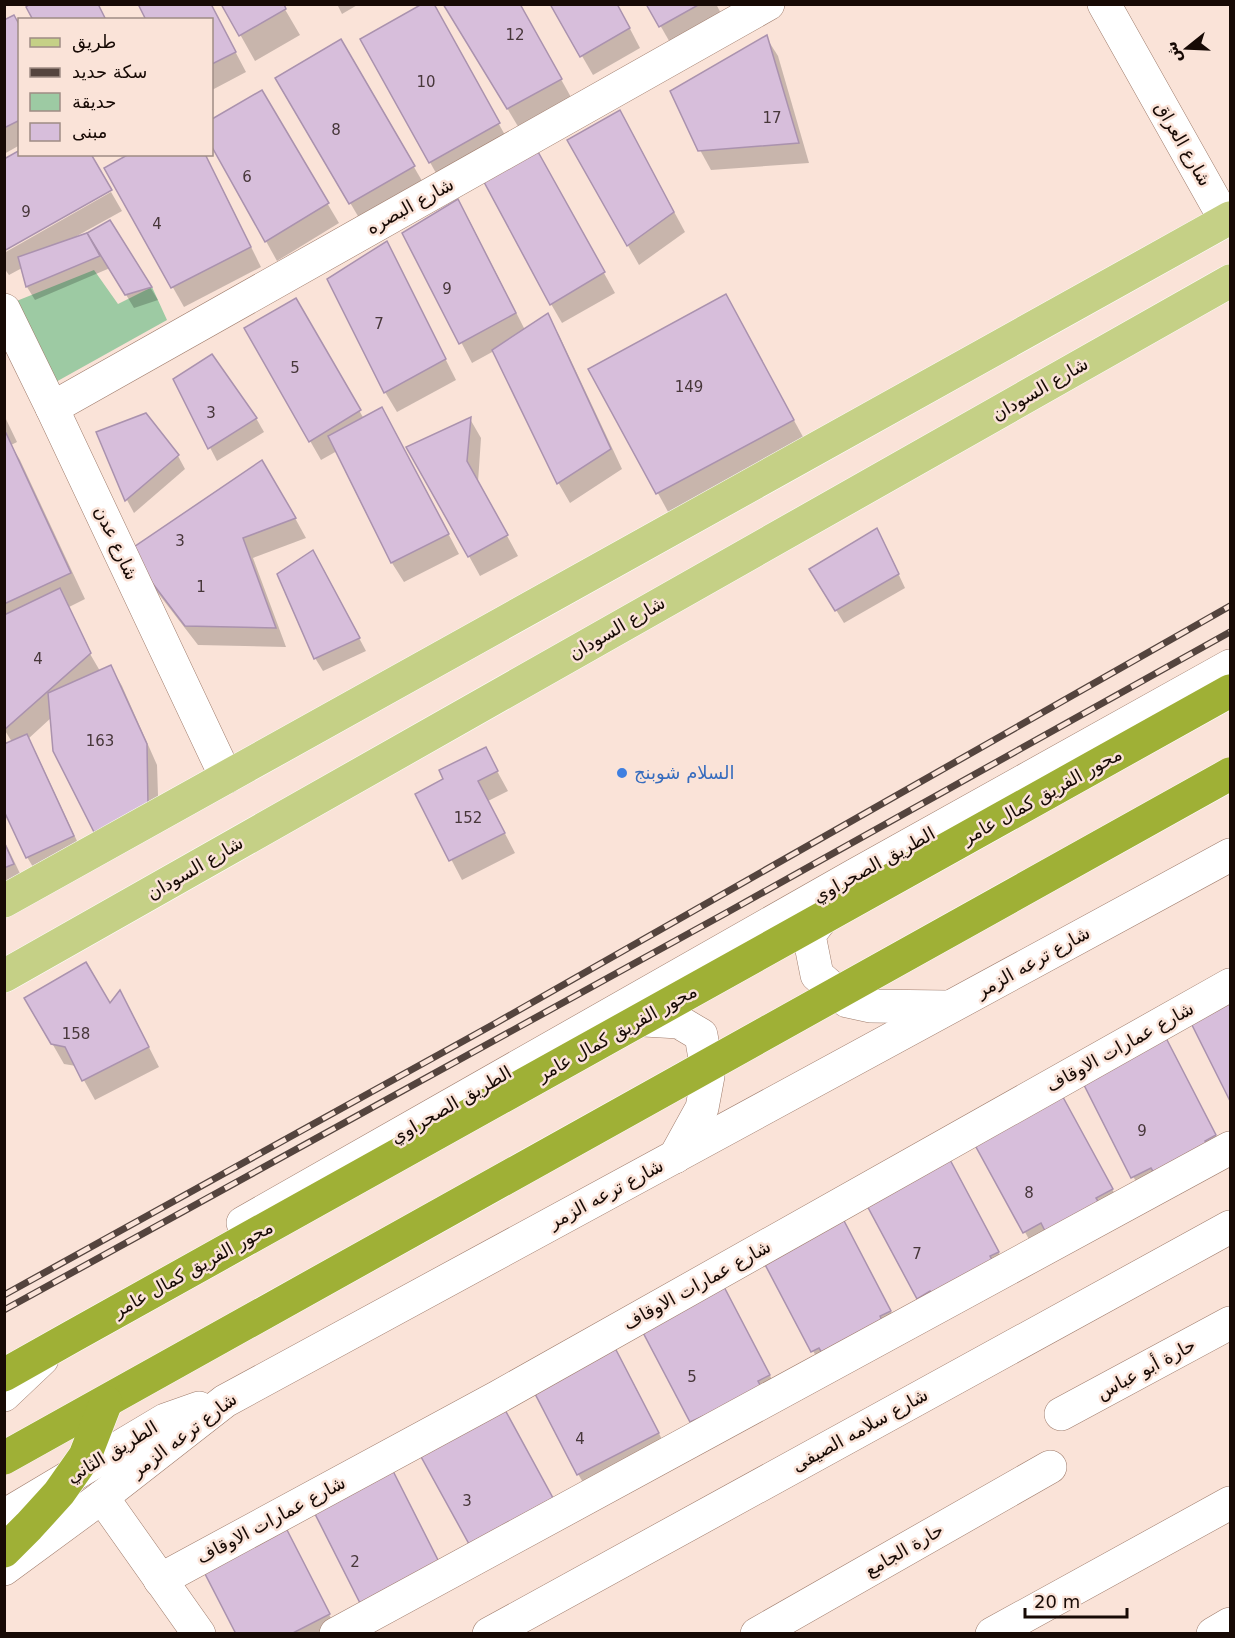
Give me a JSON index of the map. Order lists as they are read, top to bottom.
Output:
{
  "streets": {
    "highway": ["محور الفريق كمال عامر"],
    "main road": ["شارع السودان"],
    "street": [
      "شارع العراق",
      "شارع البصره",
      "شارع عدن",
      "الطريق الصحراوي",
      "شارع ترعه الزمر",
      "شارع عمارات الاوقاف",
      "حارة أبو عباس",
      "شارع سلامه الصيفى",
      "الطريق الثاني",
      "حارة الجامع"
    ]
  },
  "crossings": [
    ["شارع البصره", "شارع عدن"],
    ["شارع ترعه الزمر", "الطريق الثاني"]
  ],
  "places": ["السلام شوبنج"],
  "house_numbers": [
    "12",
    "10",
    "17",
    "8",
    "6",
    "9",
    "4",
    "9",
    "7",
    "5",
    "149",
    "3",
    "3",
    "1",
    "4",
    "163",
    "152",
    "158",
    "9",
    "8",
    "7",
    "5",
    "4",
    "3",
    "2"
  ],
  "legend": [
    "طريق",
    "سكة حديد",
    "حديقة",
    "مبنى"
  ],
  "scale_bar": "20 m",
  "north": "left"
}
